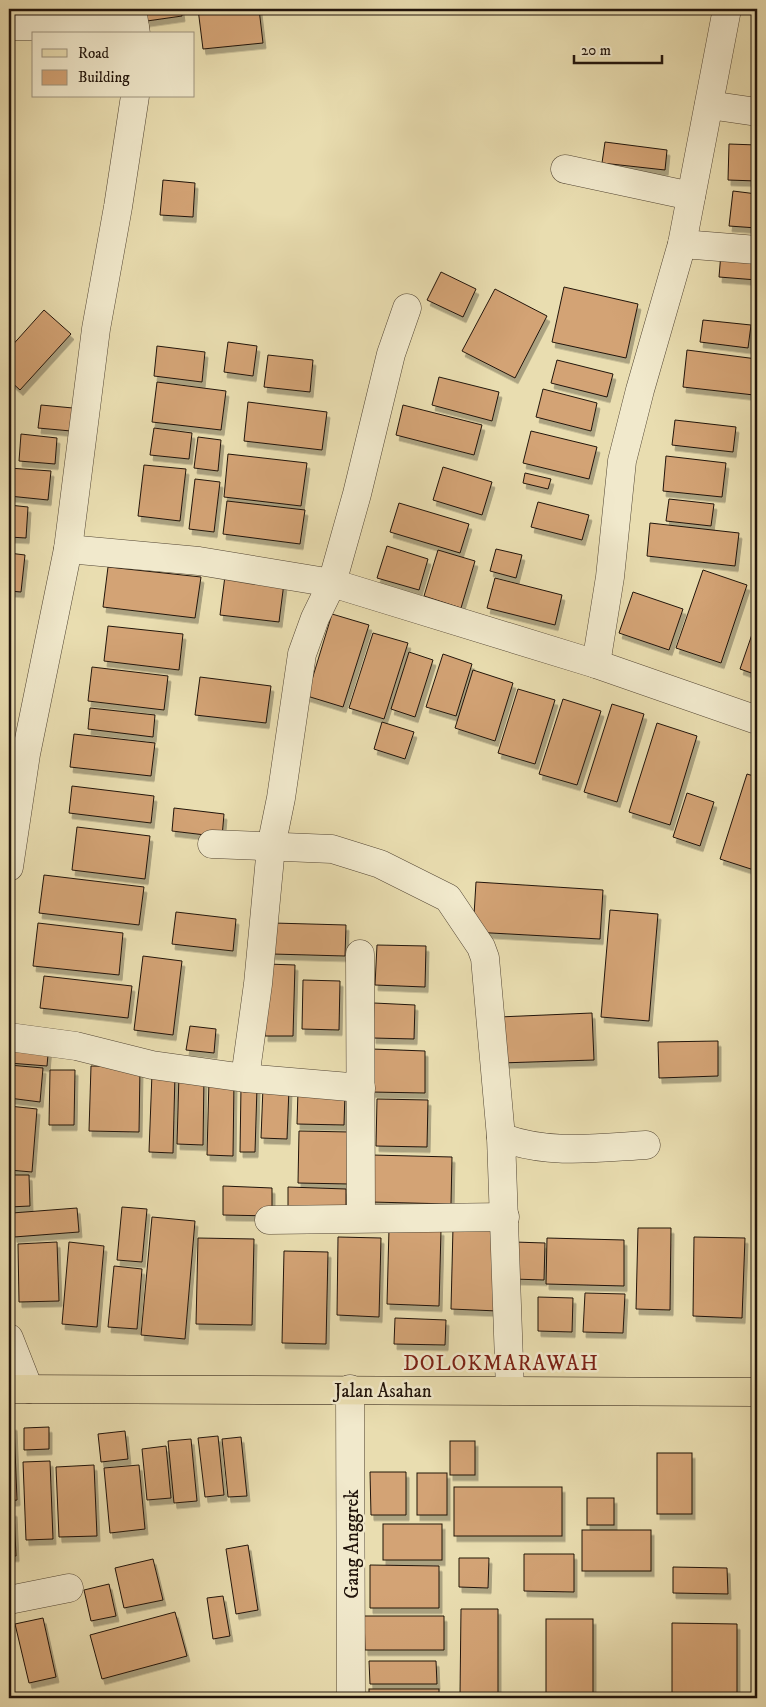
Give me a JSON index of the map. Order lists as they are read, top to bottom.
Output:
{
  "streets": {
    "main road": ["Jalan Asahan"],
    "street": ["Gang Anggrek"]
  },
  "crossings": [
    ["Jalan Asahan", "Gang Anggrek"]
  ],
  "districts": ["DOLOKMARAWAH"],
  "legend": ["Road", "Building"],
  "scale_bar": "20 m"
}
